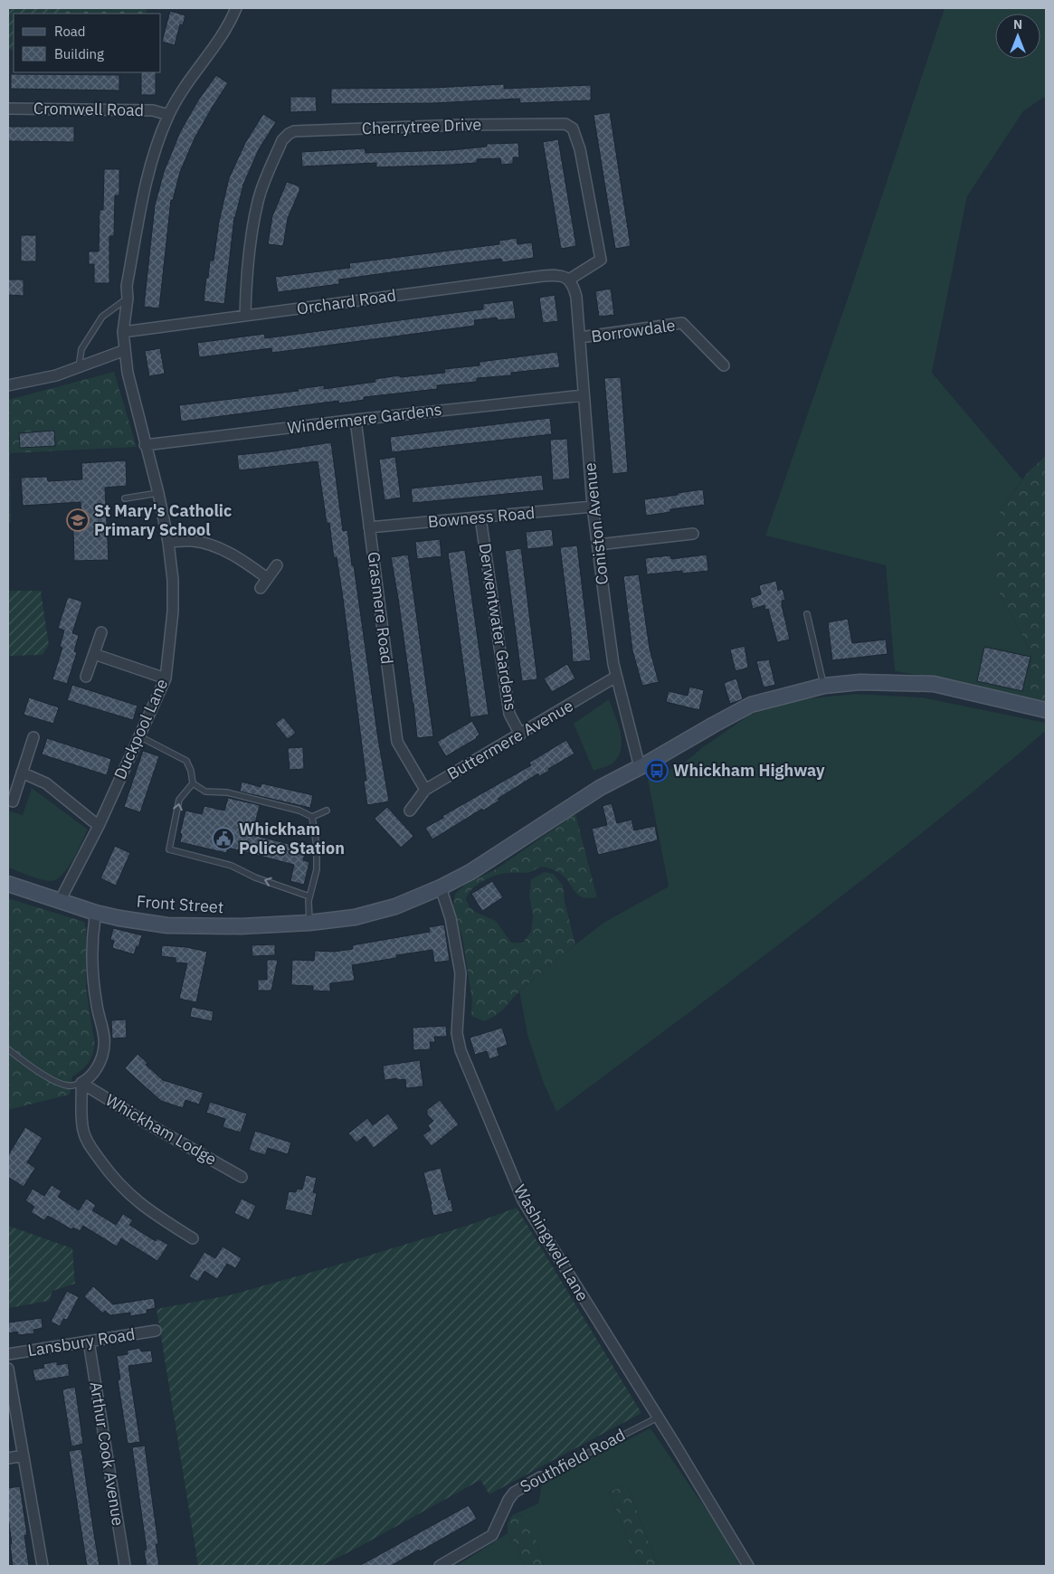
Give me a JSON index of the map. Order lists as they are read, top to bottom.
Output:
{
  "streets": {
    "main road": ["Front Street"],
    "street": [
      "Cromwell Road",
      "Cherrytree Drive",
      "Orchard Road",
      "Borrowdale",
      "Windermere Gardens",
      "Bowness Road",
      "Coniston Avenue",
      "Grasmere Road",
      "Derwentwater Gardens",
      "Duckpool Lane",
      "Buttermere Avenue",
      "Whickham Lodge",
      "Washingwell Lane",
      "Lansbury Road",
      "Arthur Cook Avenue",
      "Southfield Road"
    ]
  },
  "crossings": [
    ["Cromwell Road", "Duckpool Lane"],
    ["Cherrytree Drive", "Orchard Road"],
    ["Cherrytree Drive", "Coniston Avenue"],
    ["Orchard Road", "Coniston Avenue"],
    ["Orchard Road", "Duckpool Lane"],
    ["Borrowdale", "Coniston Avenue"],
    ["Windermere Gardens", "Coniston Avenue"],
    ["Windermere Gardens", "Grasmere Road"],
    ["Windermere Gardens", "Duckpool Lane"],
    ["Bowness Road", "Coniston Avenue"],
    ["Bowness Road", "Grasmere Road"],
    ["Bowness Road", "Derwentwater Gardens"],
    ["Coniston Avenue", "Buttermere Avenue"],
    ["Grasmere Road", "Buttermere Avenue"],
    ["Derwentwater Gardens", "Buttermere Avenue"],
    ["Duckpool Lane", "Front Street"],
    ["Front Street", "Washingwell Lane"],
    ["Washingwell Lane", "Southfield Road"],
    ["Lansbury Road", "Arthur Cook Avenue"]
  ],
  "places": {
    "school or university": ["St Mary's Catholic Primary School"],
    "bus stop": ["Whickham Highway"],
    "public building": ["Whickham Police Station"]
  },
  "legend": ["Road", "Building"],
  "north": "top"
}
